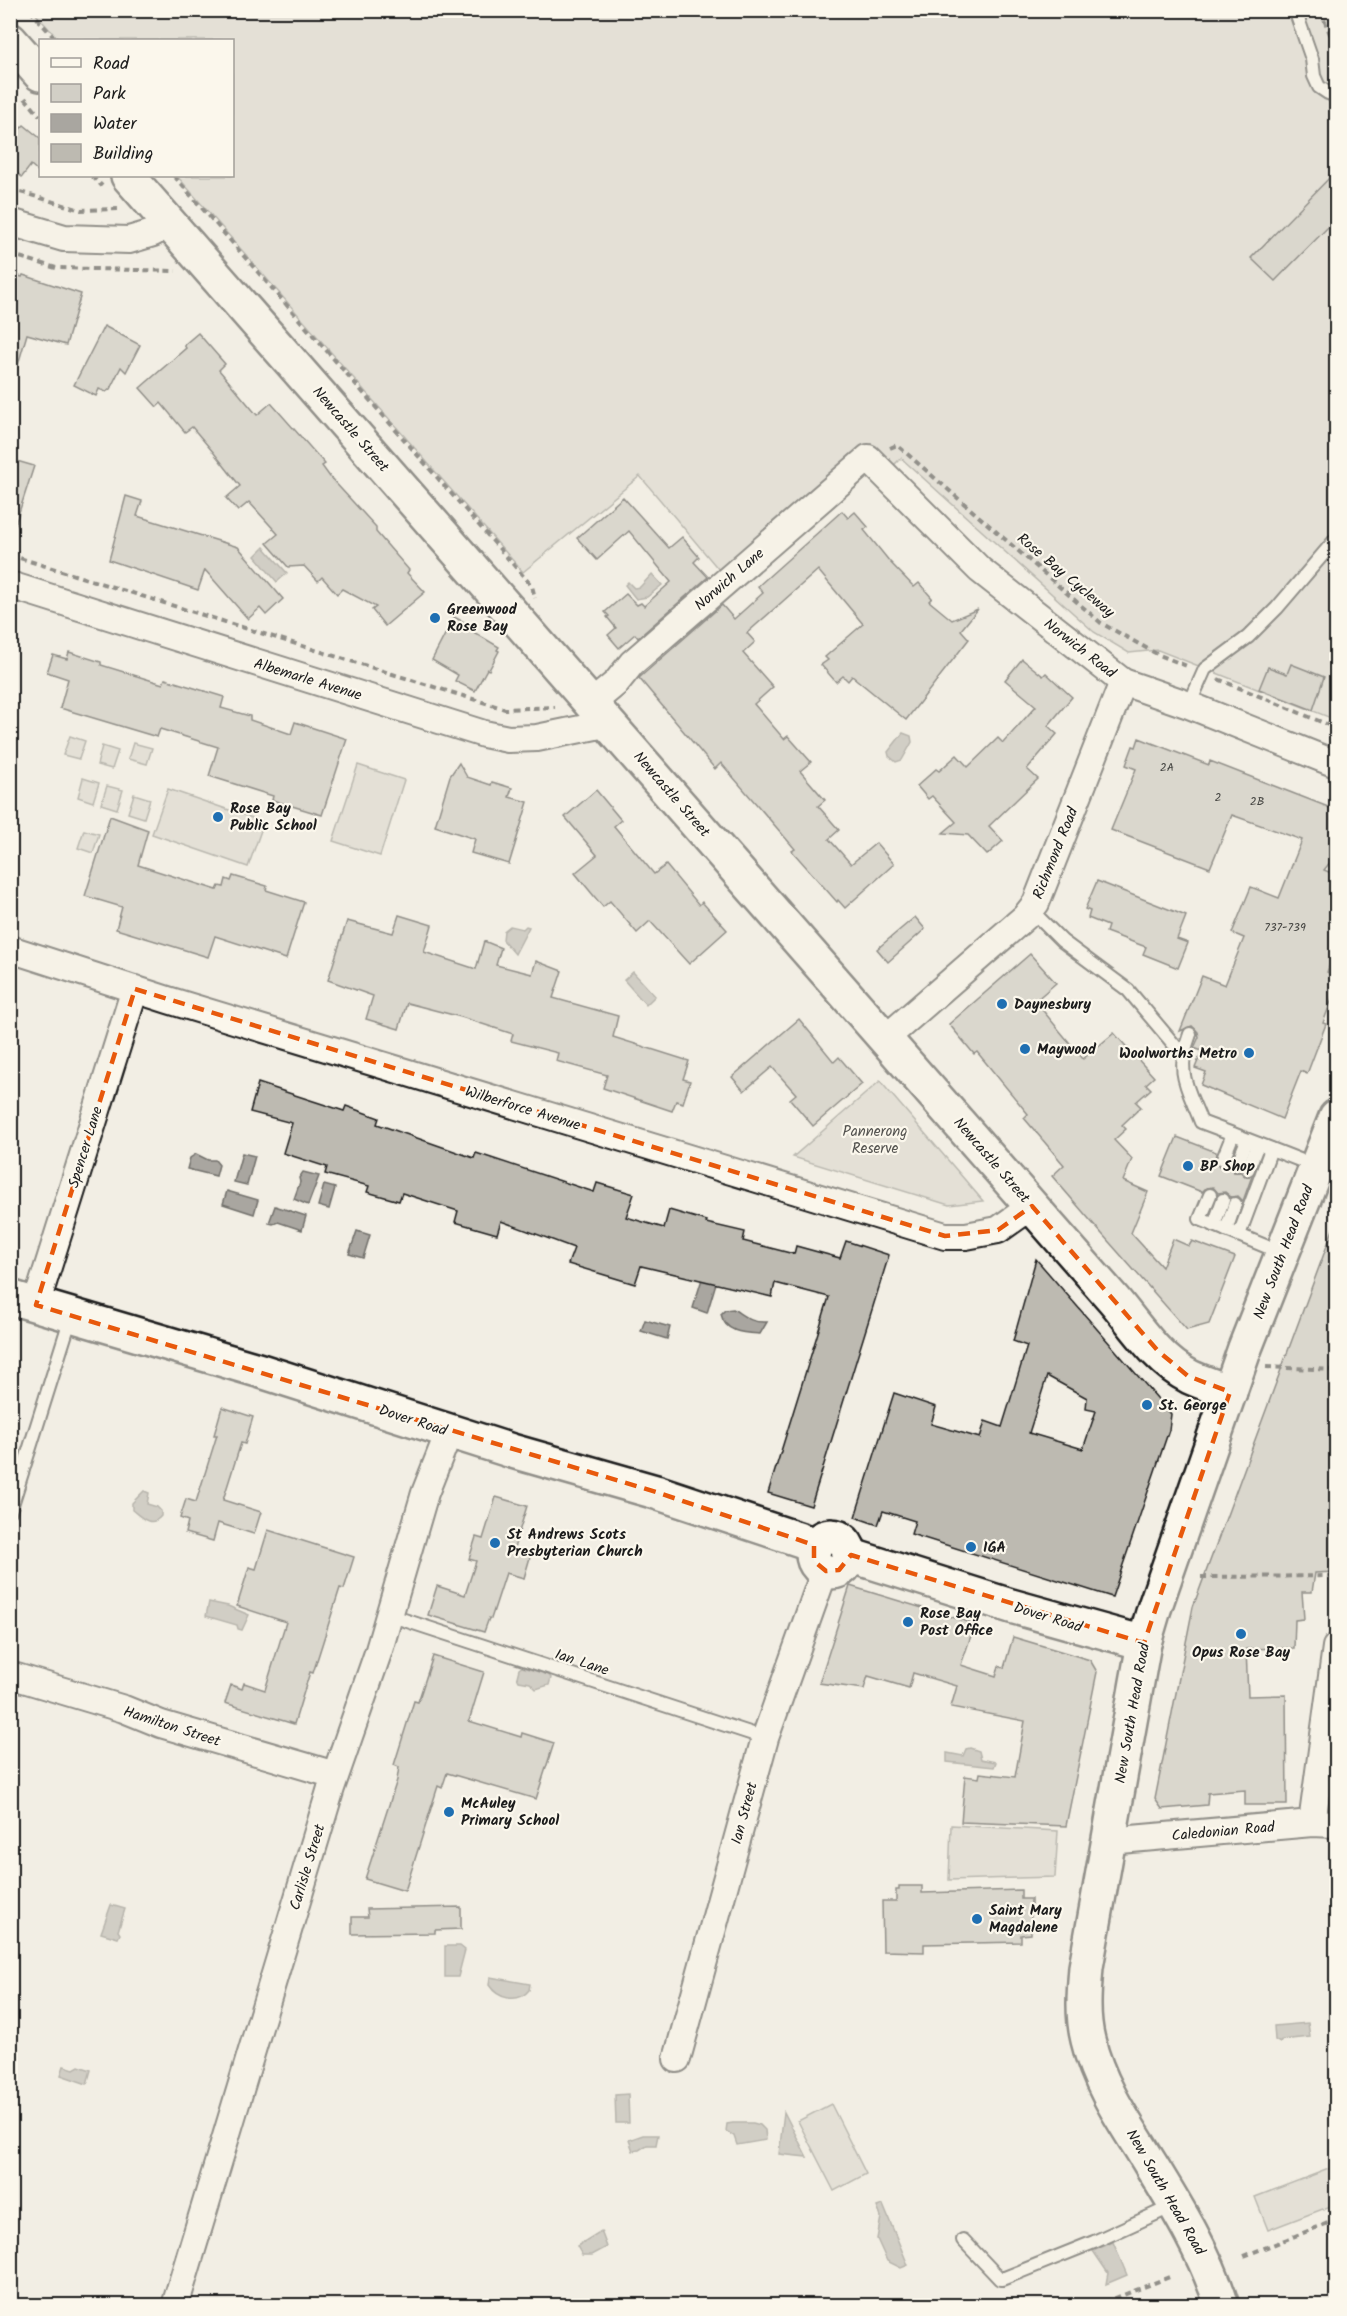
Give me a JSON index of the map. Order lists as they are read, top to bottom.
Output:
{
  "streets": {
    "street": [
      "Newcastle Street",
      "Norwich Lane",
      "Norwich Road",
      "Albemarle Avenue",
      "Richmond Road",
      "Wilberforce Avenue",
      "Spencer Lane",
      "New South Head Road",
      "Dover Road",
      "Hamilton Street",
      "Ian Street",
      "Caledonian Road",
      "Carlisle Street"
    ],
    "lane": ["Ian Lane"],
    "path": ["Rose Bay Cycleway"]
  },
  "crossings": [
    ["Newcastle Street", "Norwich Lane"],
    ["Newcastle Street", "Albemarle Avenue"],
    ["Newcastle Street", "Richmond Road"],
    ["Newcastle Street", "Wilberforce Avenue"],
    ["Newcastle Street", "New South Head Road"],
    ["Rose Bay Cycleway", "Norwich Lane"],
    ["Rose Bay Cycleway", "Norwich Road"],
    ["Norwich Lane", "Norwich Road"],
    ["Norwich Lane", "Albemarle Avenue"],
    ["Norwich Road", "Richmond Road"],
    ["Wilberforce Avenue", "Spencer Lane"],
    ["Spencer Lane", "Dover Road"],
    ["New South Head Road", "Dover Road"],
    ["New South Head Road", "Caledonian Road"],
    ["Dover Road", "Ian Street"],
    ["Dover Road", "Carlisle Street"],
    ["Ian Lane", "Ian Street"],
    ["Ian Lane", "Carlisle Street"],
    ["Hamilton Street", "Carlisle Street"]
  ],
  "parks": ["Pannerong Reserve"],
  "places": [
    "Greenwood Rose Bay",
    "Rose Bay Public School",
    "Daynesbury",
    "Maywood",
    "Woolworths Metro",
    "BP Shop",
    "St. George",
    "St Andrews Scots Presbyterian Church",
    "IGA",
    "Rose Bay Post Office",
    "Opus Rose Bay",
    "McAuley Primary School",
    "Saint Mary Magdalene"
  ],
  "house_numbers": [
    "2A",
    "2",
    "2B",
    "737-739"
  ],
  "legend": [
    "Road",
    "Park",
    "Water",
    "Building"
  ]
}
